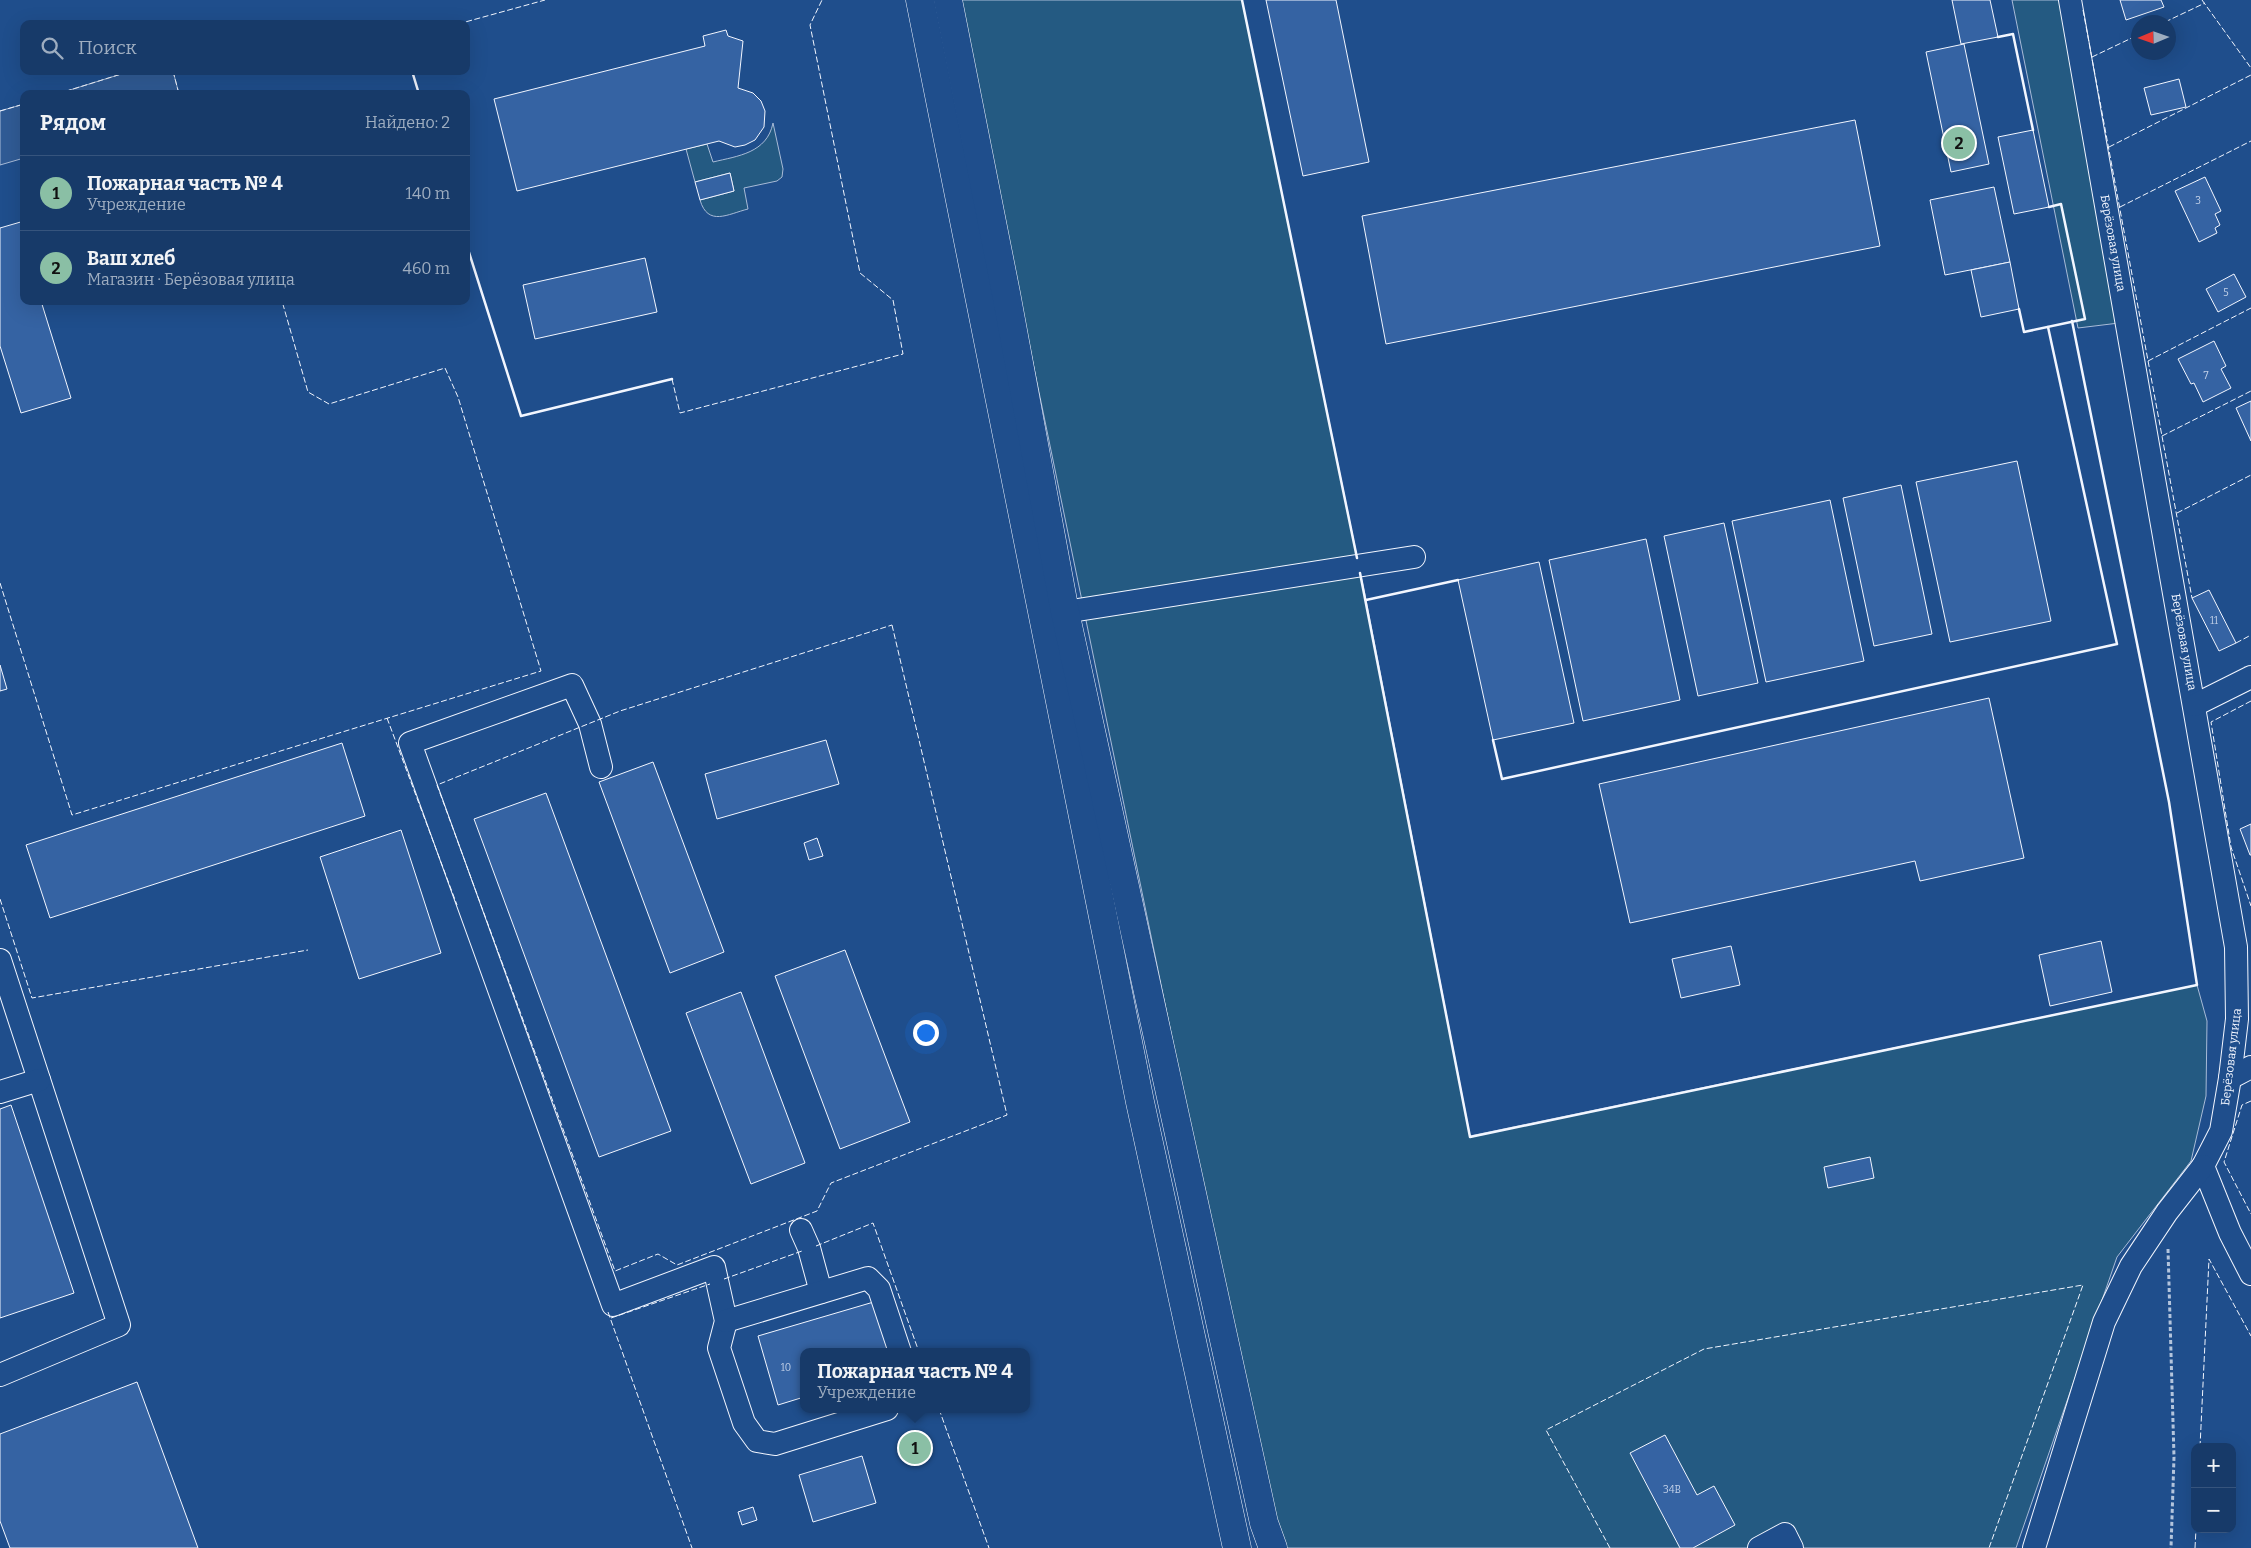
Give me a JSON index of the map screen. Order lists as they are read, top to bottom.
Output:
{
  "streets": {
    "street": ["Берёзовая улица"]
  },
  "house_numbers": [
    "3",
    "5",
    "7",
    "11",
    "10",
    "34В"
  ],
  "north": "left",
  "page": {
    "search": "Поиск",
    "heading": ["Рядом", "Найдено: 2"],
    "pins": ["2", "1"],
    "list": [
      {
        "mark": "1",
        "name": "Пожарная часть № 4",
        "note": "Учреждение",
        "value": "140 m"
      },
      {
        "mark": "2",
        "name": "Ваш хлеб",
        "note": "Магазин · Берёзовая улица",
        "value": "460 m"
      }
    ],
    "popup": ["Пожарная часть № 4", "Учреждение"],
    "map_buttons": ["+", "−"]
  }
}
